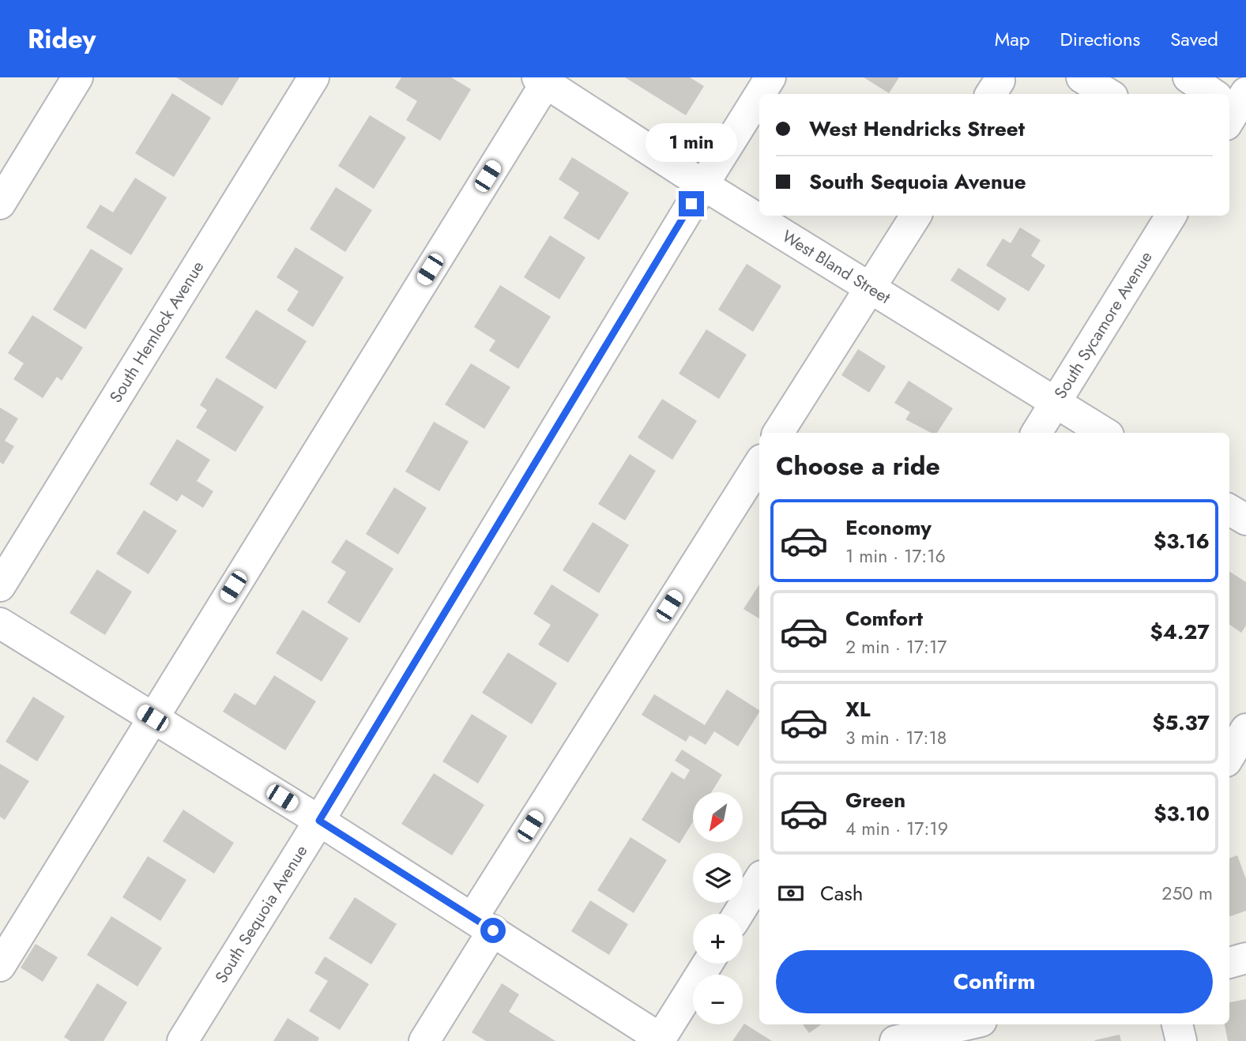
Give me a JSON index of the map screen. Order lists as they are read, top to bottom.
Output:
{
  "streets": {
    "street": [
      "West Bland Street",
      "South Sycamore Avenue",
      "South Hemlock Avenue",
      "South Sequoia Avenue"
    ]
  },
  "crossings": [
    ["West Bland Street", "South Sycamore Avenue"],
    ["West Bland Street", "South Sequoia Avenue"]
  ],
  "north": "bottom left",
  "page": {
    "header": "Ridey",
    "nav": ["Map", "Directions", "Saved"],
    "banner": ["West Hendricks Street", "South Sequoia Avenue"],
    "bubble": "1 min",
    "heading": "Choose a ride",
    "list": [
      {
        "name": "Economy",
        "note": "1 min · 17:16",
        "value": "$3.16"
      },
      {
        "name": "Comfort",
        "note": "2 min · 17:17",
        "value": "$4.27"
      },
      {
        "name": "XL",
        "note": "3 min · 17:18",
        "value": "$5.37"
      },
      {
        "name": "Green",
        "note": "4 min · 17:19",
        "value": "$3.10"
      }
    ],
    "map_buttons": ["+", "−"],
    "pay": ["Cash", "250 m"],
    "buttons": "Confirm"
  }
}
